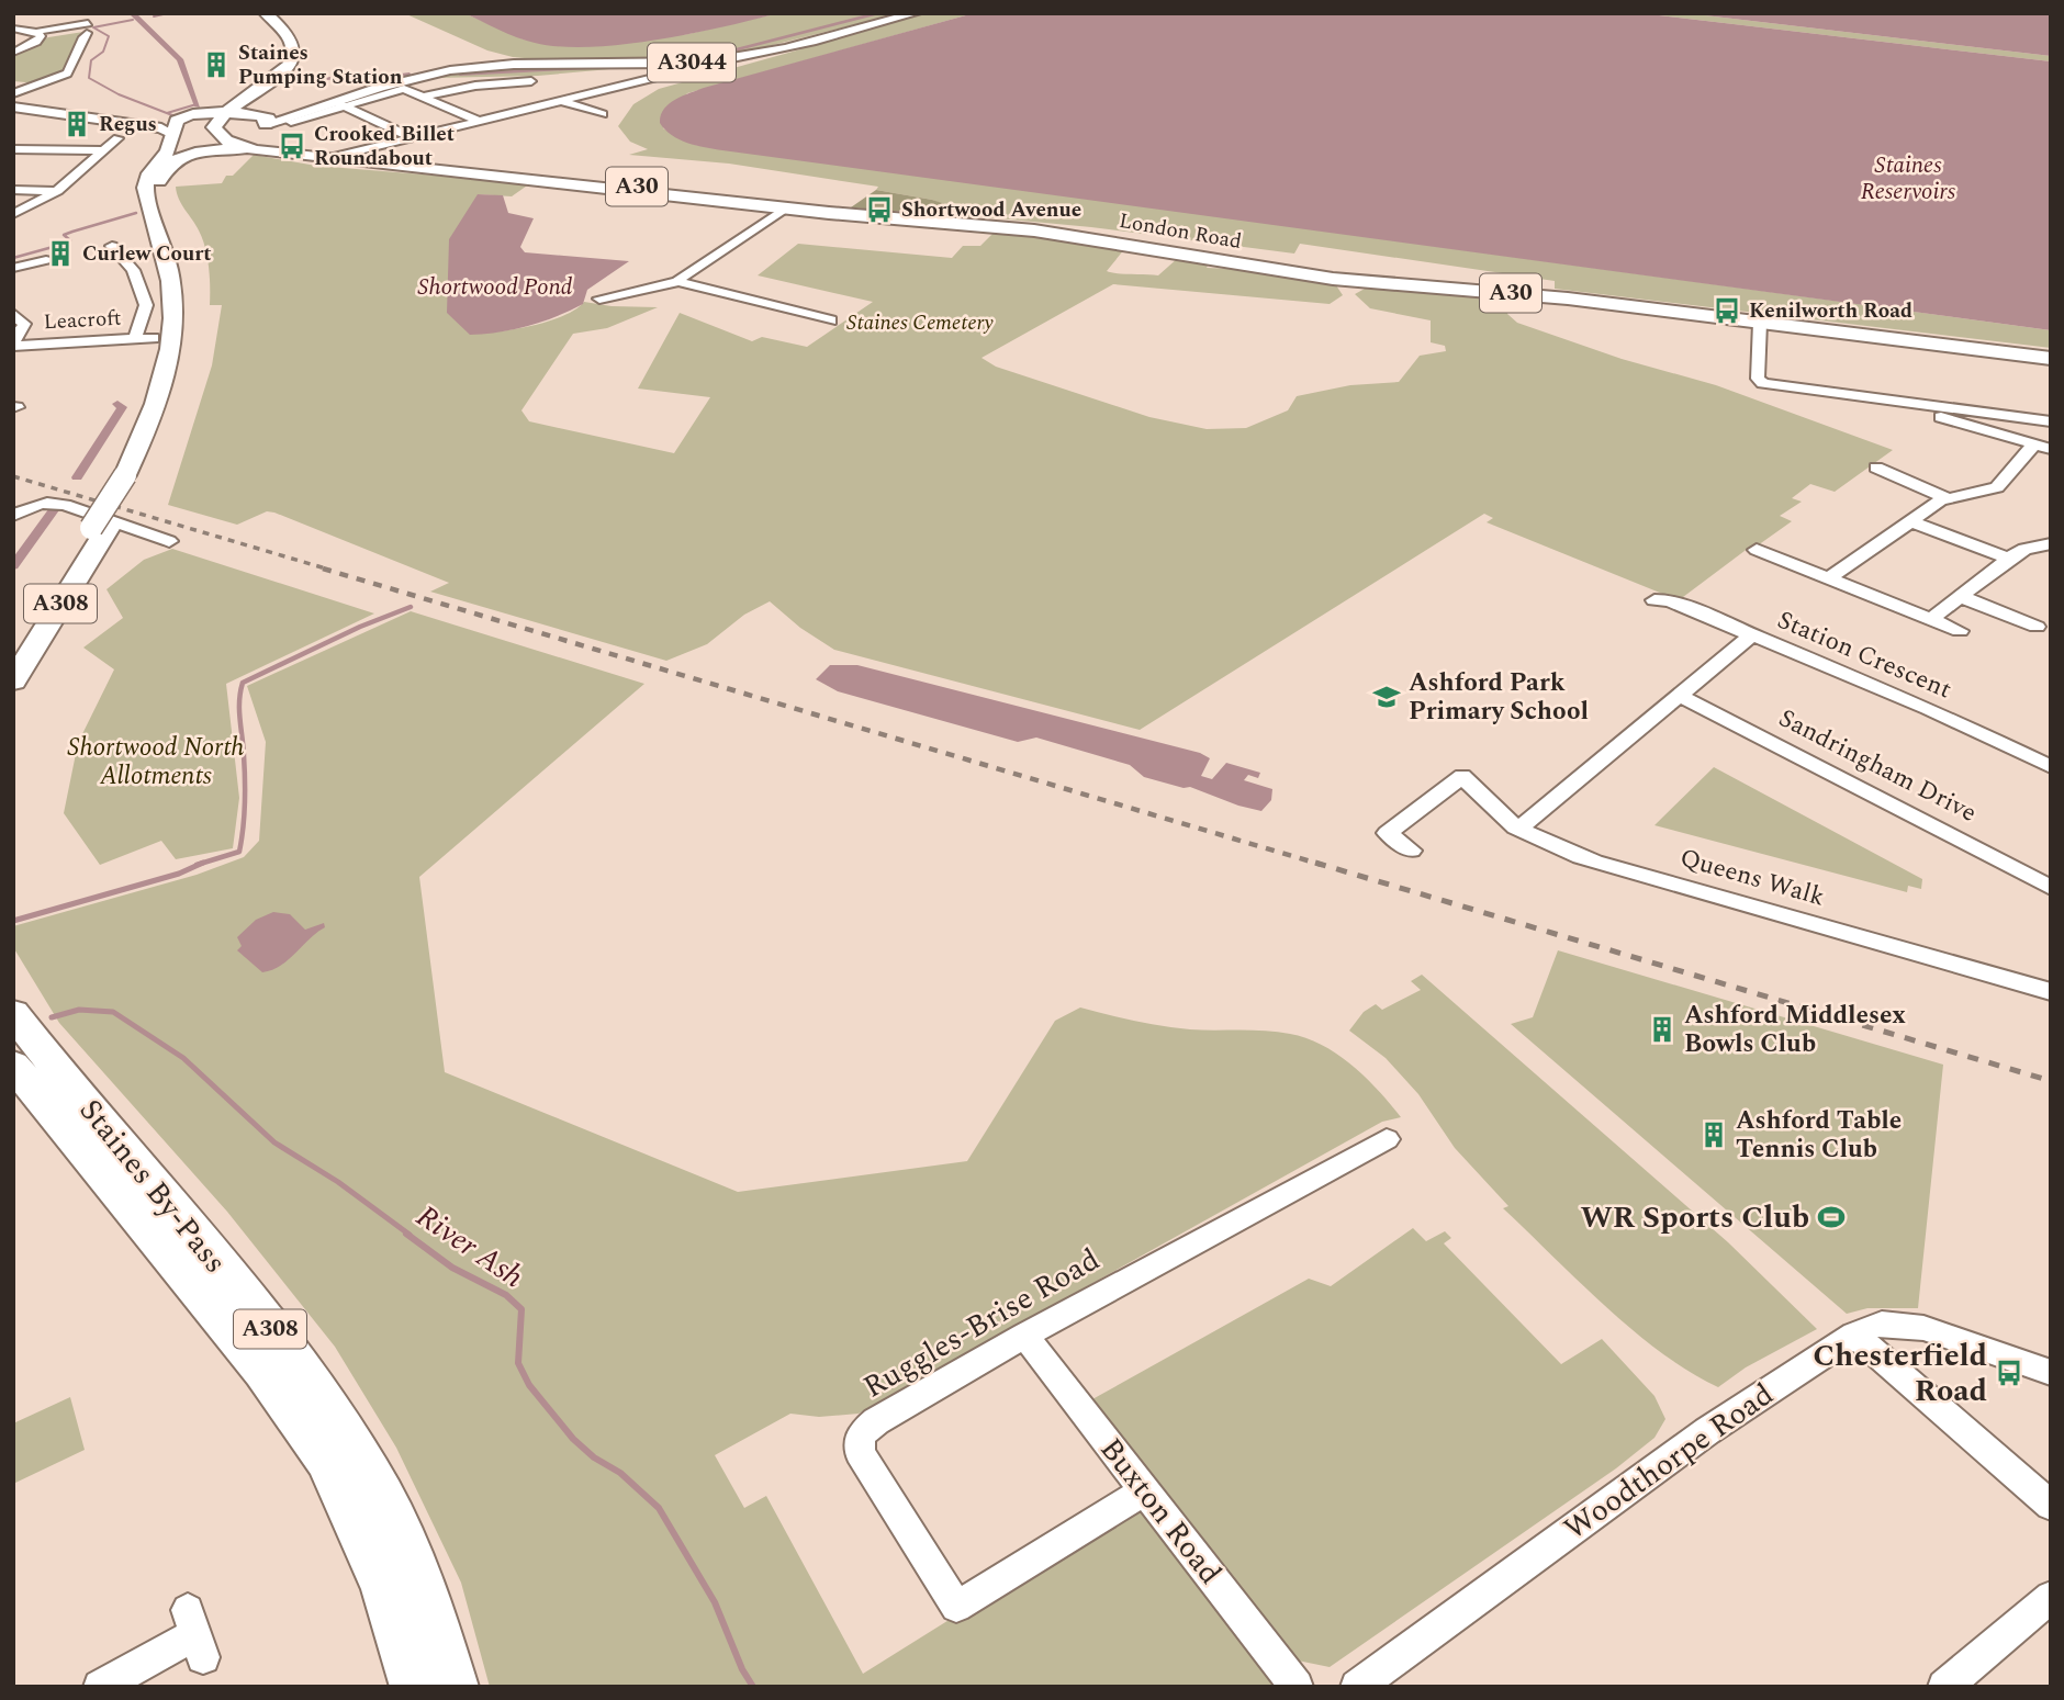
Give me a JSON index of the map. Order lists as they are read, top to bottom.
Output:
{
  "streets": {
    "highway": [
      "A30",
      "London Road",
      "A308",
      "Staines By-Pass"
    ],
    "main road": ["A3044"],
    "street": [
      "Leacroft",
      "Station Crescent",
      "Sandringham Drive",
      "Queens Walk",
      "Ruggles-Brise Road",
      "Woodthorpe Road",
      "Buxton Road"
    ]
  },
  "crossings": [
    ["A30", "London Road"],
    ["Leacroft", "A308"],
    ["Ruggles-Brise Road", "Buxton Road"]
  ],
  "water": ["Staines Reservoirs", "Shortwood Pond", "River Ash"],
  "parks": ["Staines Cemetery", "Shortwood North Allotments"],
  "places": {
    "building": [
      "Staines Pumping Station",
      "Regus",
      "Curlew Court",
      "Ashford Middlesex Bowls Club",
      "Ashford Table Tennis Club"
    ],
    "bus stop": [
      "Crooked Billet Roundabout",
      "Shortwood Avenue",
      "Kenilworth Road",
      "Chesterfield Road"
    ],
    "school or university": ["Ashford Park Primary School"],
    "sports": ["WR Sports Club"]
  }
}
